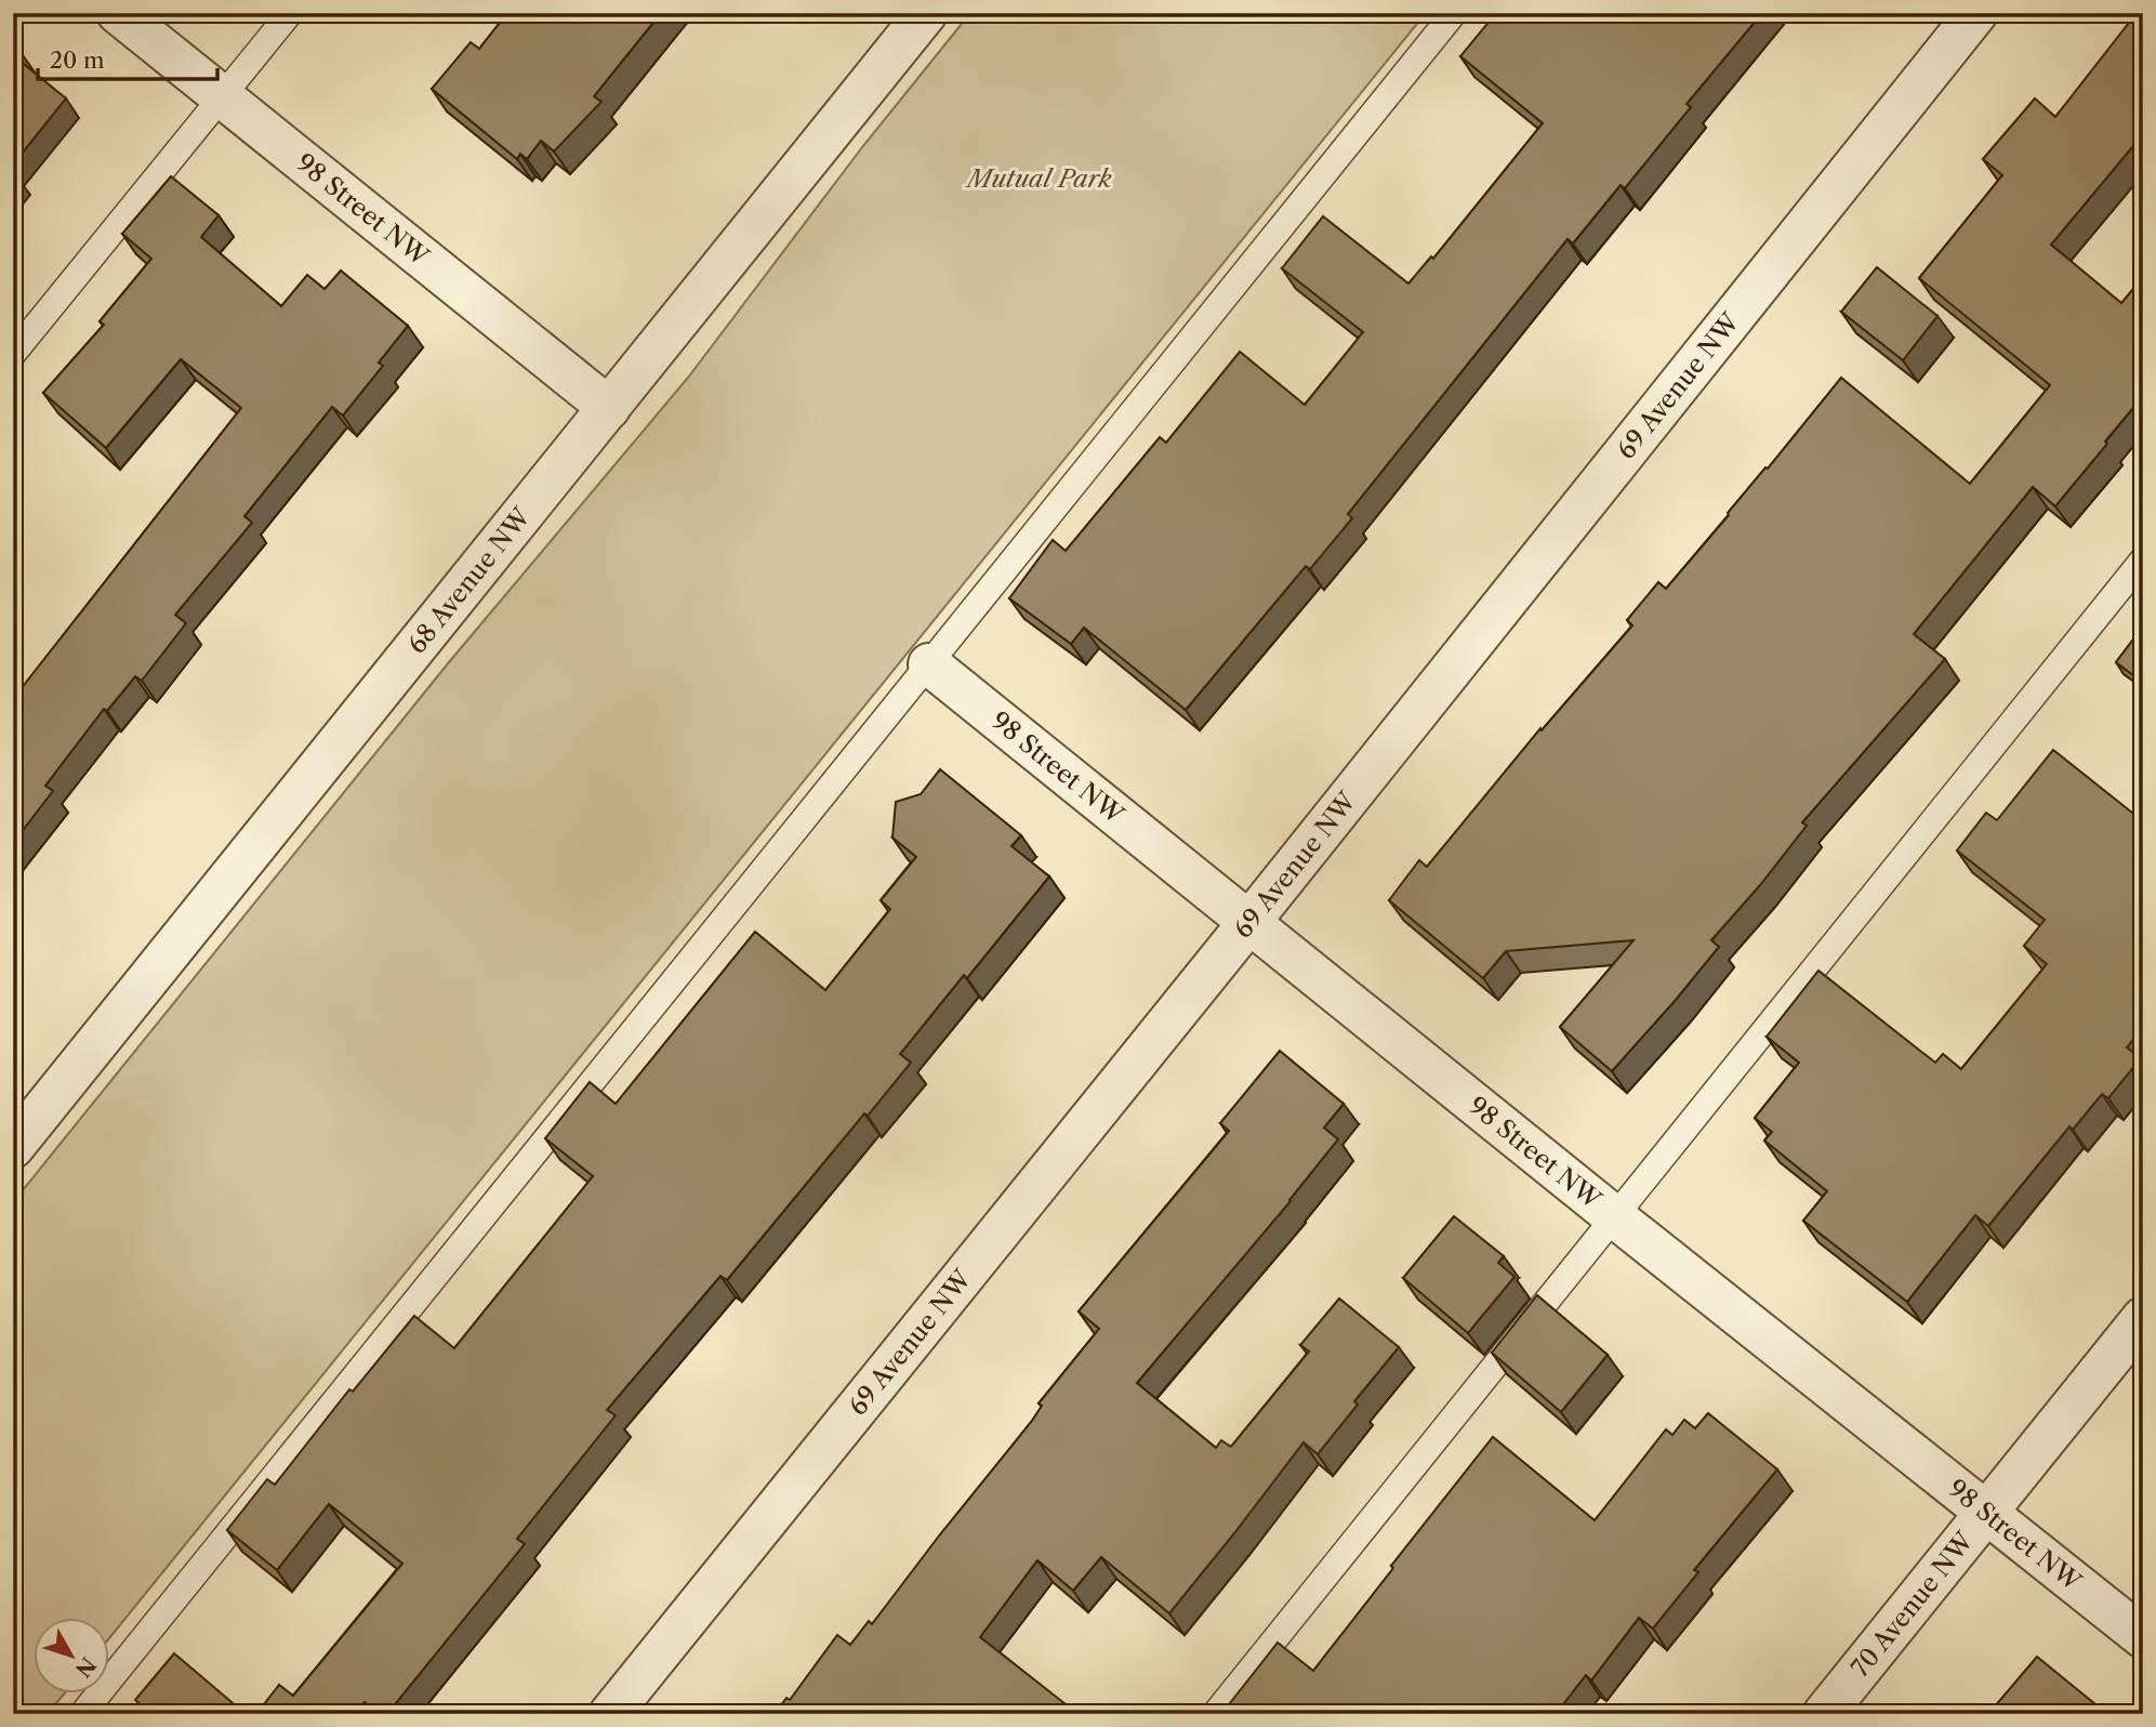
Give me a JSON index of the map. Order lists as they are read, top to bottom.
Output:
{
  "streets": {
    "street": [
      "98 Street NW",
      "69 Avenue NW",
      "68 Avenue NW",
      "70 Avenue NW"
    ]
  },
  "crossings": [
    ["98 Street NW", "69 Avenue NW"],
    ["98 Street NW", "68 Avenue NW"],
    ["98 Street NW", "70 Avenue NW"]
  ],
  "parks": ["Mutual Park"],
  "scale_bar": "20 m",
  "north": "bottom right"
}
